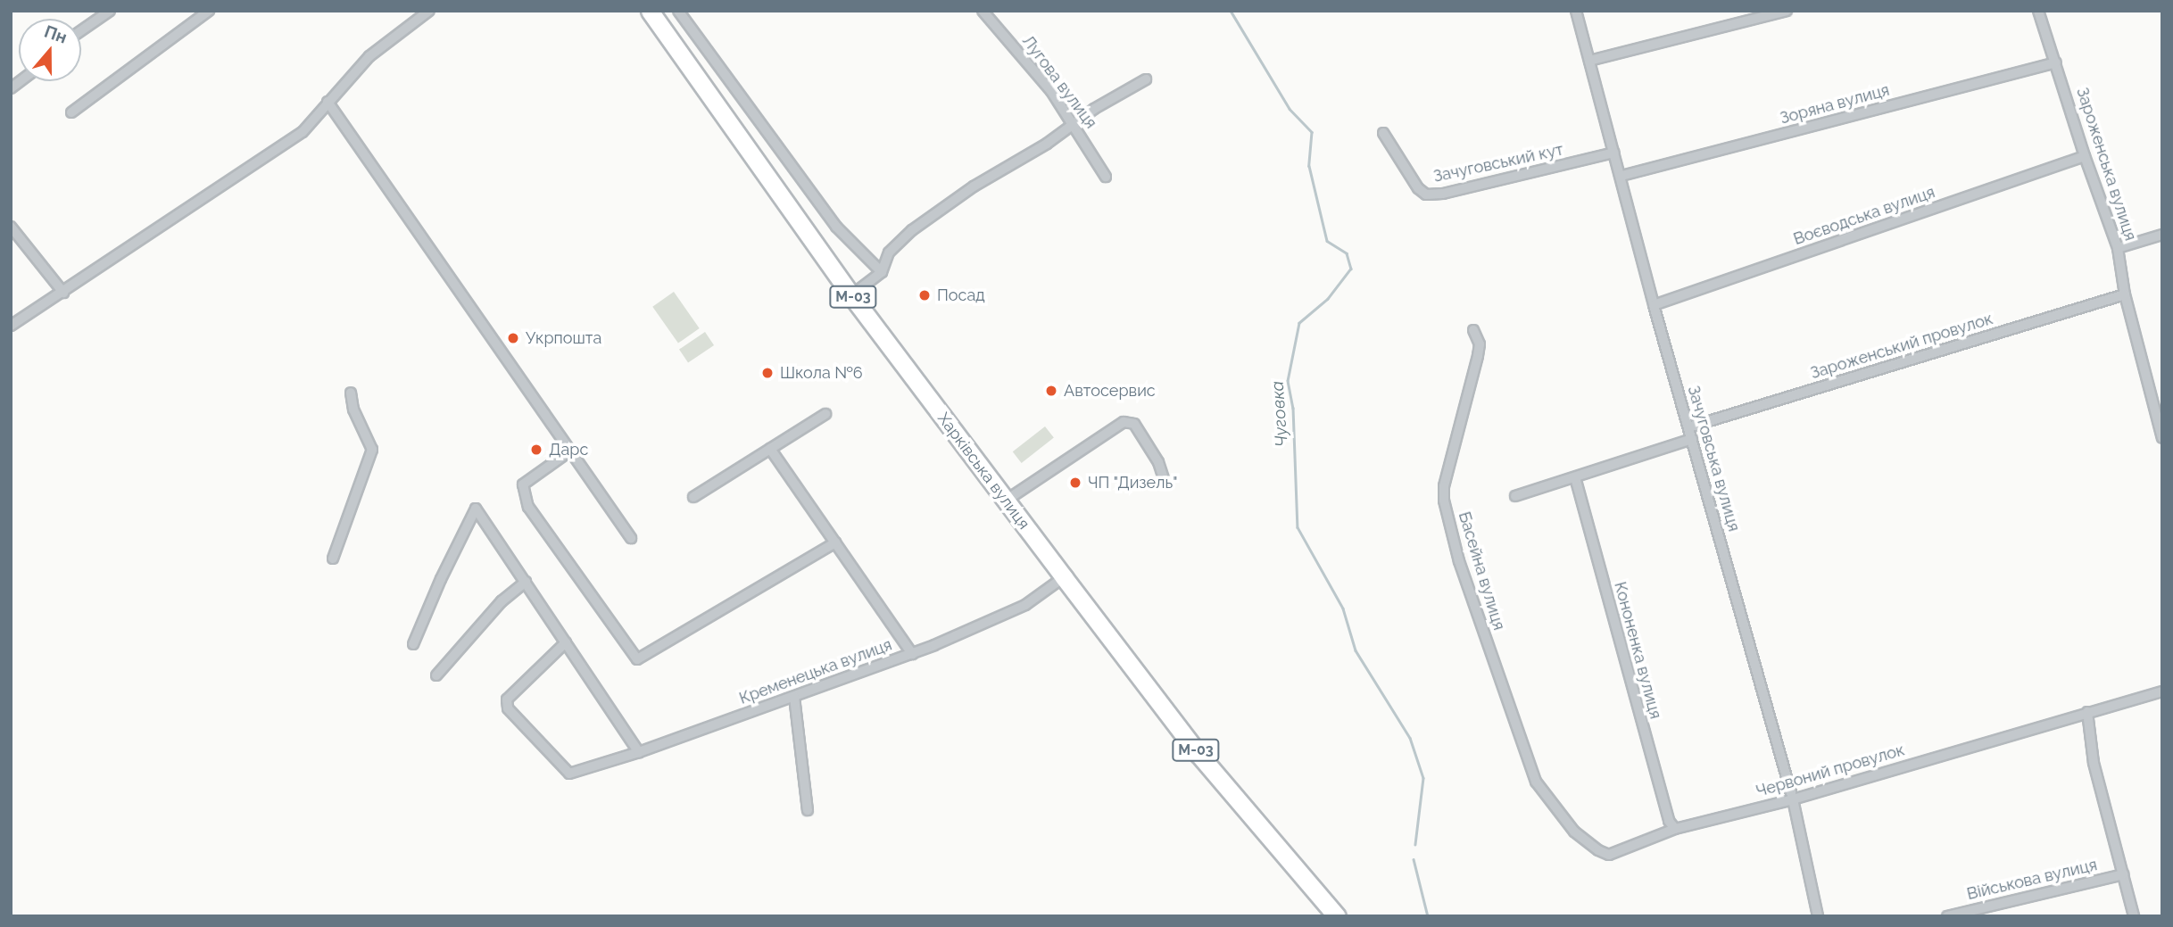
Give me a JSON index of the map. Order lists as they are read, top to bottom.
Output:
{
  "streets": {
    "highway": ["М-03", "Харківська вулиця"],
    "street": [
      "Лугова вулиця",
      "Зоряна вулиця",
      "Зачуговський кут",
      "Зароженська вулиця",
      "Воєводська вулиця",
      "Зароженський провулок",
      "Зачуговська вулиця",
      "Басейна вулиця",
      "Кононенка вулиця",
      "Кременецька вулиця",
      "Червоний провулок",
      "Військова вулиця"
    ]
  },
  "crossings": [
    ["Зоряна вулиця", "Зароженська вулиця"],
    ["Зоряна вулиця", "Зачуговська вулиця"],
    ["Зачуговський кут", "Зачуговська вулиця"],
    ["Зароженська вулиця", "Воєводська вулиця"],
    ["Зароженська вулиця", "Зароженський провулок"],
    ["Воєводська вулиця", "Зачуговська вулиця"],
    ["Зароженський провулок", "Зачуговська вулиця"],
    ["Зачуговська вулиця", "Червоний провулок"],
    ["Харківська вулиця", "Кременецька вулиця"],
    ["Басейна вулиця", "Червоний провулок"],
    ["Кононенка вулиця", "Червоний провулок"]
  ],
  "water": ["Чуговка"],
  "places": [
    "Посад",
    "Укрпошта",
    "Школа №6",
    "Автосервис",
    "Дарс",
    "ЧП \"Дизель\""
  ],
  "north": "top"
}
